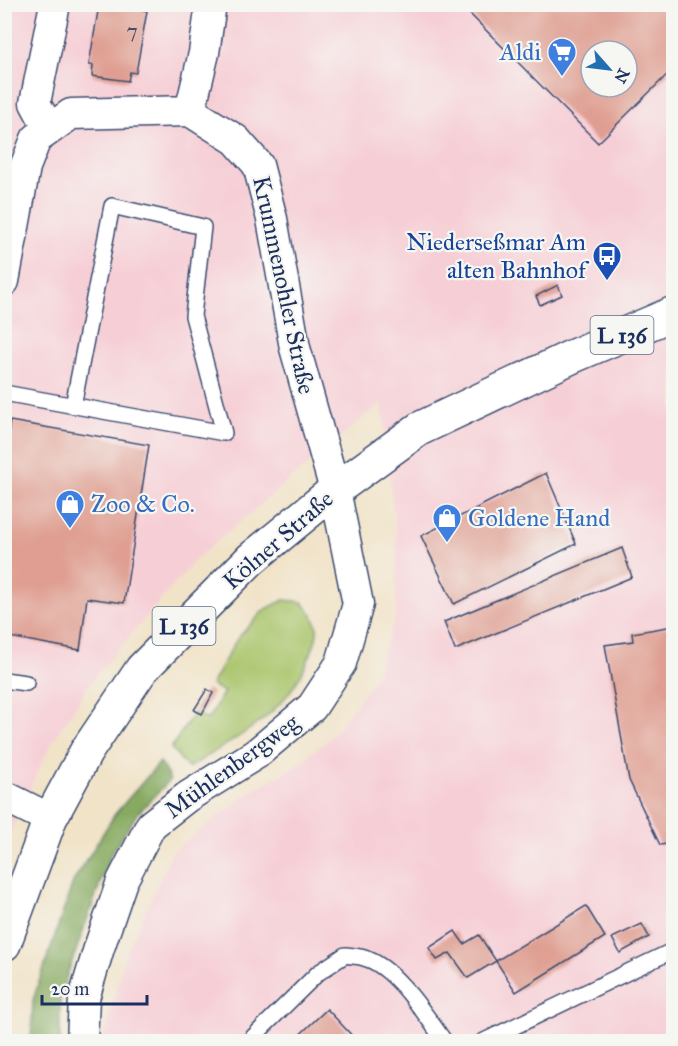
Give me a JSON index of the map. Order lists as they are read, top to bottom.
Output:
{
  "streets": {
    "main road": ["L 136", "Kölner Straße"],
    "street": ["Krummenohler Straße", "Mühlenbergweg"]
  },
  "crossings": [
    ["Krummenohler Straße", "Kölner Straße"],
    ["Krummenohler Straße", "Mühlenbergweg"],
    ["Kölner Straße", "Mühlenbergweg"]
  ],
  "places": {
    "supermarket": ["Aldi"],
    "bus stop": ["Niederseßmar Am alten Bahnhof"],
    "shop": ["Zoo & Co.", "Goldene Hand"]
  },
  "house_numbers": ["7"],
  "scale_bar": "20 m",
  "north": "bottom right"
}
